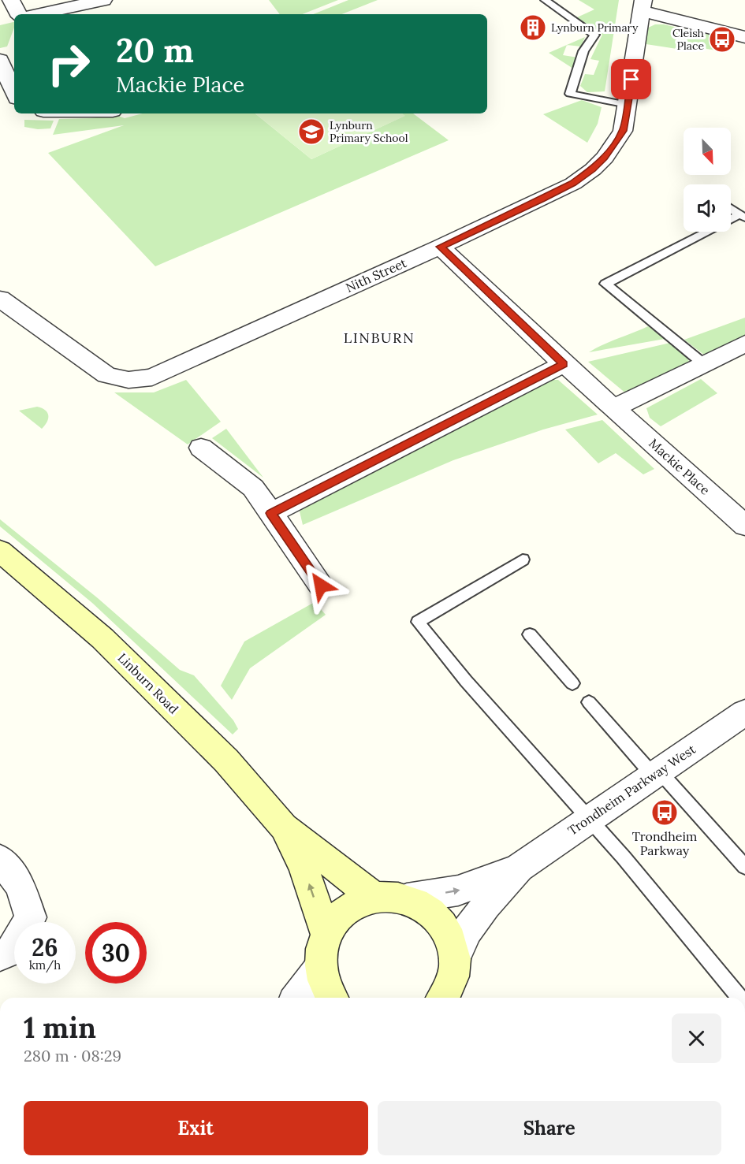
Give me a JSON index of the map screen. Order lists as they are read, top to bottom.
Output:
{
  "streets": {
    "street": [
      "Nith Street",
      "Mackie Place",
      "Linburn Road",
      "Trondheim Parkway West"
    ]
  },
  "crossings": [
    ["Nith Street", "Mackie Place"]
  ],
  "districts": ["LINBURN"],
  "places": {
    "building": ["Lynburn Primary"],
    "bus stop": ["Cleish Place", "Trondheim Parkway"],
    "school or university": ["Lynburn Primary School"]
  },
  "north": "bottom right",
  "page": {
    "turn": ["20 m", "Mackie Place"],
    "speed": "26 km/h",
    "limit": "30",
    "heading": ["1 min", "280 m · 08:29"],
    "buttons": ["Exit", "Share"]
  }
}
